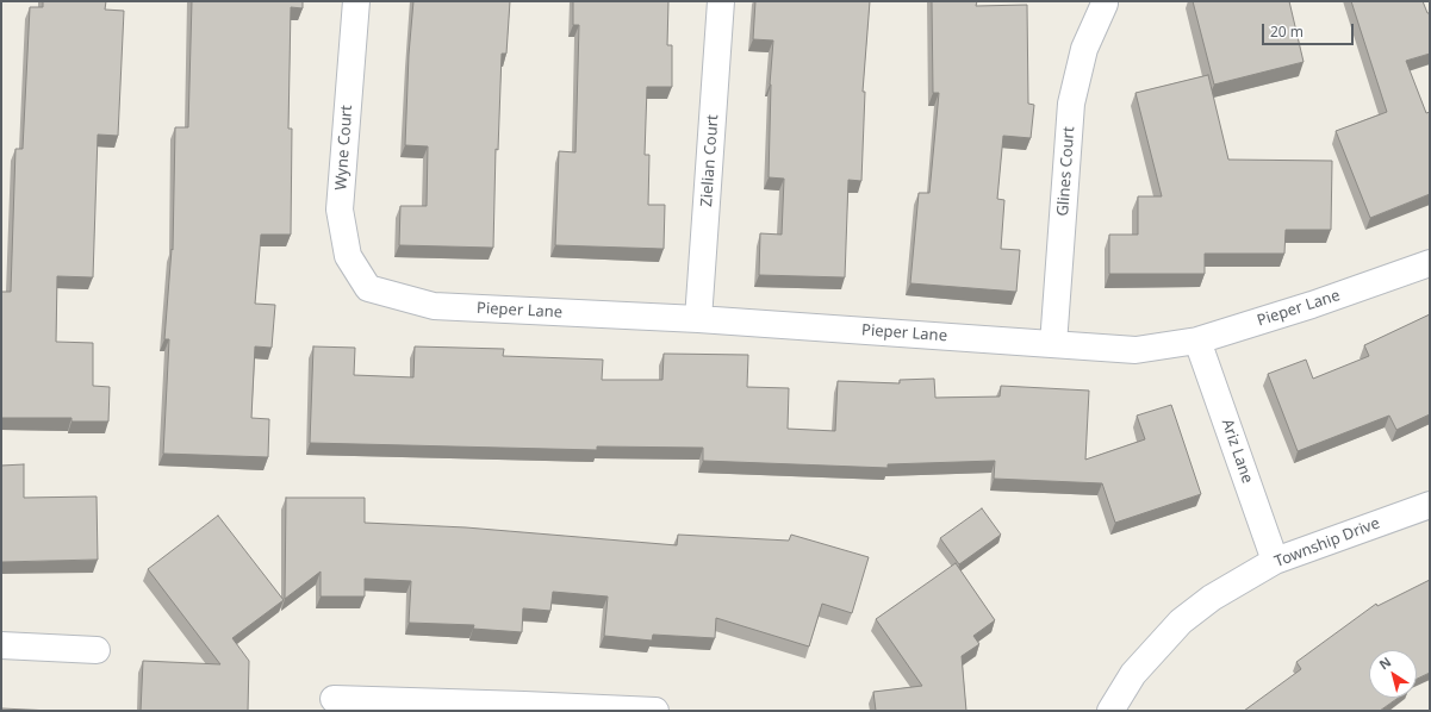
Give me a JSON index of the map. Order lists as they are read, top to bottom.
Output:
{
  "streets": {
    "street": [
      "Wyne Court",
      "Zielian Court",
      "Glines Court",
      "Pieper Lane",
      "Ariz Lane",
      "Township Drive"
    ]
  },
  "crossings": [
    ["Wyne Court", "Pieper Lane"],
    ["Zielian Court", "Pieper Lane"],
    ["Glines Court", "Pieper Lane"],
    ["Pieper Lane", "Ariz Lane"],
    ["Ariz Lane", "Township Drive"]
  ],
  "scale_bar": "20 m",
  "north": "top left"
}
